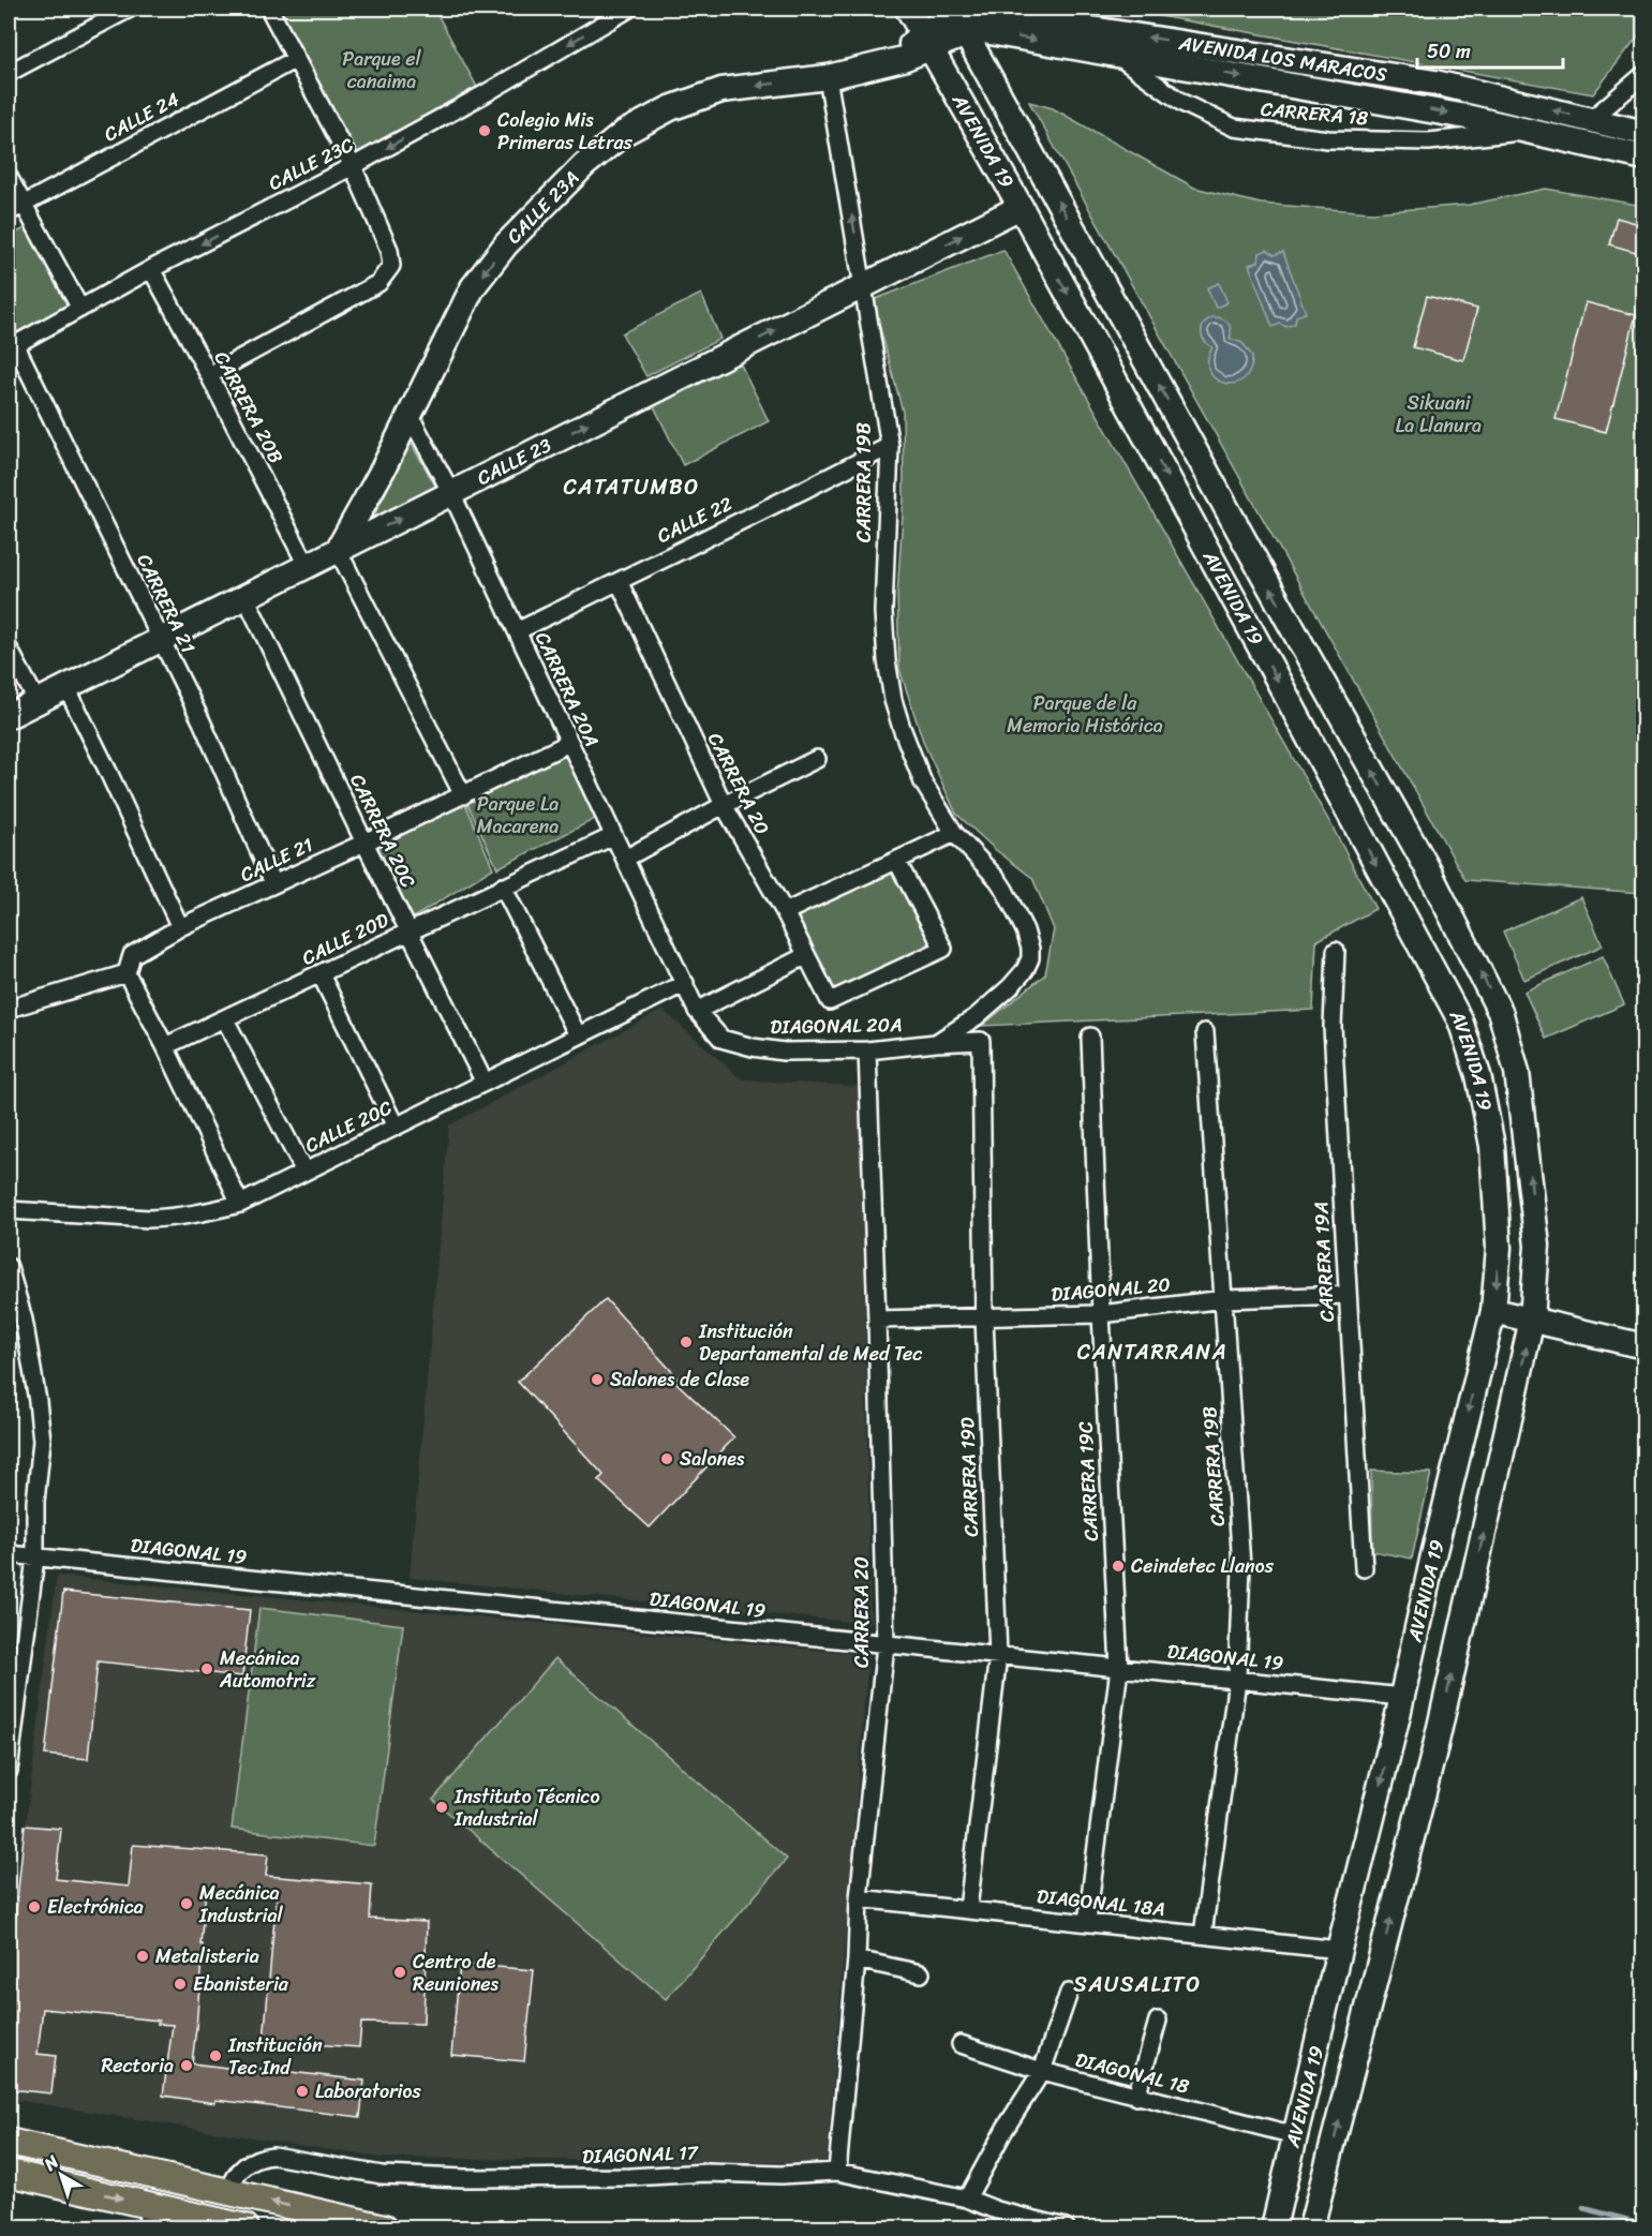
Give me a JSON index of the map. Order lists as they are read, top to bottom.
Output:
{
  "streets": {
    "main road": [
      "AVENIDA LOS MARACOS",
      "AVENIDA 19",
      "CALLE 23A",
      "CALLE 23"
    ],
    "street": [
      "CARRERA 18",
      "CALLE 24",
      "CALLE 23C",
      "CARRERA 20B",
      "CARRERA 19B",
      "CALLE 22",
      "CARRERA 21",
      "CARRERA 20A",
      "CARRERA 20",
      "CARRERA 20C",
      "CALLE 21",
      "CALLE 20D",
      "DIAGONAL 20A",
      "CALLE 20C",
      "CARRERA 19A",
      "DIAGONAL 20",
      "CARRERA 19D",
      "CARRERA 19C",
      "DIAGONAL 19",
      "DIAGONAL 18A",
      "DIAGONAL 18",
      "DIAGONAL 17"
    ]
  },
  "crossings": [
    ["AVENIDA LOS MARACOS", "CARRERA 18"],
    ["AVENIDA LOS MARACOS", "AVENIDA 19"],
    ["AVENIDA LOS MARACOS", "CALLE 23A"],
    ["AVENIDA 19", "CALLE 23A"],
    ["AVENIDA 19", "CALLE 23"],
    ["AVENIDA 19", "DIAGONAL 19"],
    ["AVENIDA 19", "DIAGONAL 18A"],
    ["AVENIDA 19", "DIAGONAL 18"],
    ["CALLE 23C", "CARRERA 20B"],
    ["CALLE 23C", "CARRERA 21"],
    ["CALLE 23A", "CALLE 23"],
    ["CALLE 23A", "CARRERA 20A"],
    ["CARRERA 20B", "CALLE 23"],
    ["CALLE 23", "CARRERA 19B"],
    ["CALLE 23", "CARRERA 21"],
    ["CALLE 23", "CARRERA 20A"],
    ["CALLE 23", "CARRERA 20C"],
    ["CARRERA 19B", "CALLE 22"],
    ["CARRERA 19B", "DIAGONAL 20"],
    ["CARRERA 19B", "DIAGONAL 19"],
    ["CARRERA 19B", "DIAGONAL 18A"],
    ["CALLE 22", "CARRERA 20A"],
    ["CALLE 22", "CARRERA 20"],
    ["CARRERA 21", "CALLE 21"],
    ["CARRERA 20A", "CALLE 21"],
    ["CARRERA 20A", "CALLE 20D"],
    ["CARRERA 20A", "DIAGONAL 20A"],
    ["CARRERA 20A", "CALLE 20C"],
    ["CARRERA 20", "DIAGONAL 20A"],
    ["CARRERA 20", "DIAGONAL 20"],
    ["CARRERA 20", "DIAGONAL 19"],
    ["CARRERA 20", "DIAGONAL 18A"],
    ["CARRERA 20", "DIAGONAL 17"],
    ["CARRERA 20C", "CALLE 21"],
    ["CARRERA 20C", "CALLE 20D"],
    ["CARRERA 20C", "CALLE 20C"],
    ["DIAGONAL 20A", "CALLE 20C"],
    ["DIAGONAL 20A", "CARRERA 19D"],
    ["CARRERA 19A", "DIAGONAL 20"],
    ["DIAGONAL 20", "CARRERA 19D"],
    ["DIAGONAL 20", "CARRERA 19C"],
    ["CARRERA 19D", "DIAGONAL 19"],
    ["CARRERA 19D", "DIAGONAL 18A"],
    ["CARRERA 19C", "DIAGONAL 19"],
    ["CARRERA 19C", "DIAGONAL 18A"]
  ],
  "one_way": ["CALLE 23C", "CALLE 23A", "CALLE 23"],
  "districts": ["CATATUMBO", "CANTARRANA", "SAUSALITO"],
  "parks": [
    "Parque el canaima",
    "Sikuani La Llanura",
    "Parque de la Memoria Histórica",
    "Parque La Macarena"
  ],
  "places": [
    "Colegio Mis Primeras Letras",
    "Institución Departamental de Med Tec",
    "Salones de Clase",
    "Salones",
    "Ceindetec Llanos",
    "Mecánica Automotriz",
    "Instituto Técnico Industrial",
    "Mecánica Industrial",
    "Electrónica",
    "Metalisteria",
    "Centro de Reuniones",
    "Ebanisteria",
    "Institución Tec Ind",
    "Rectoria",
    "Laboratorios"
  ],
  "scale_bar": "50 m",
  "north": "top left"
}
